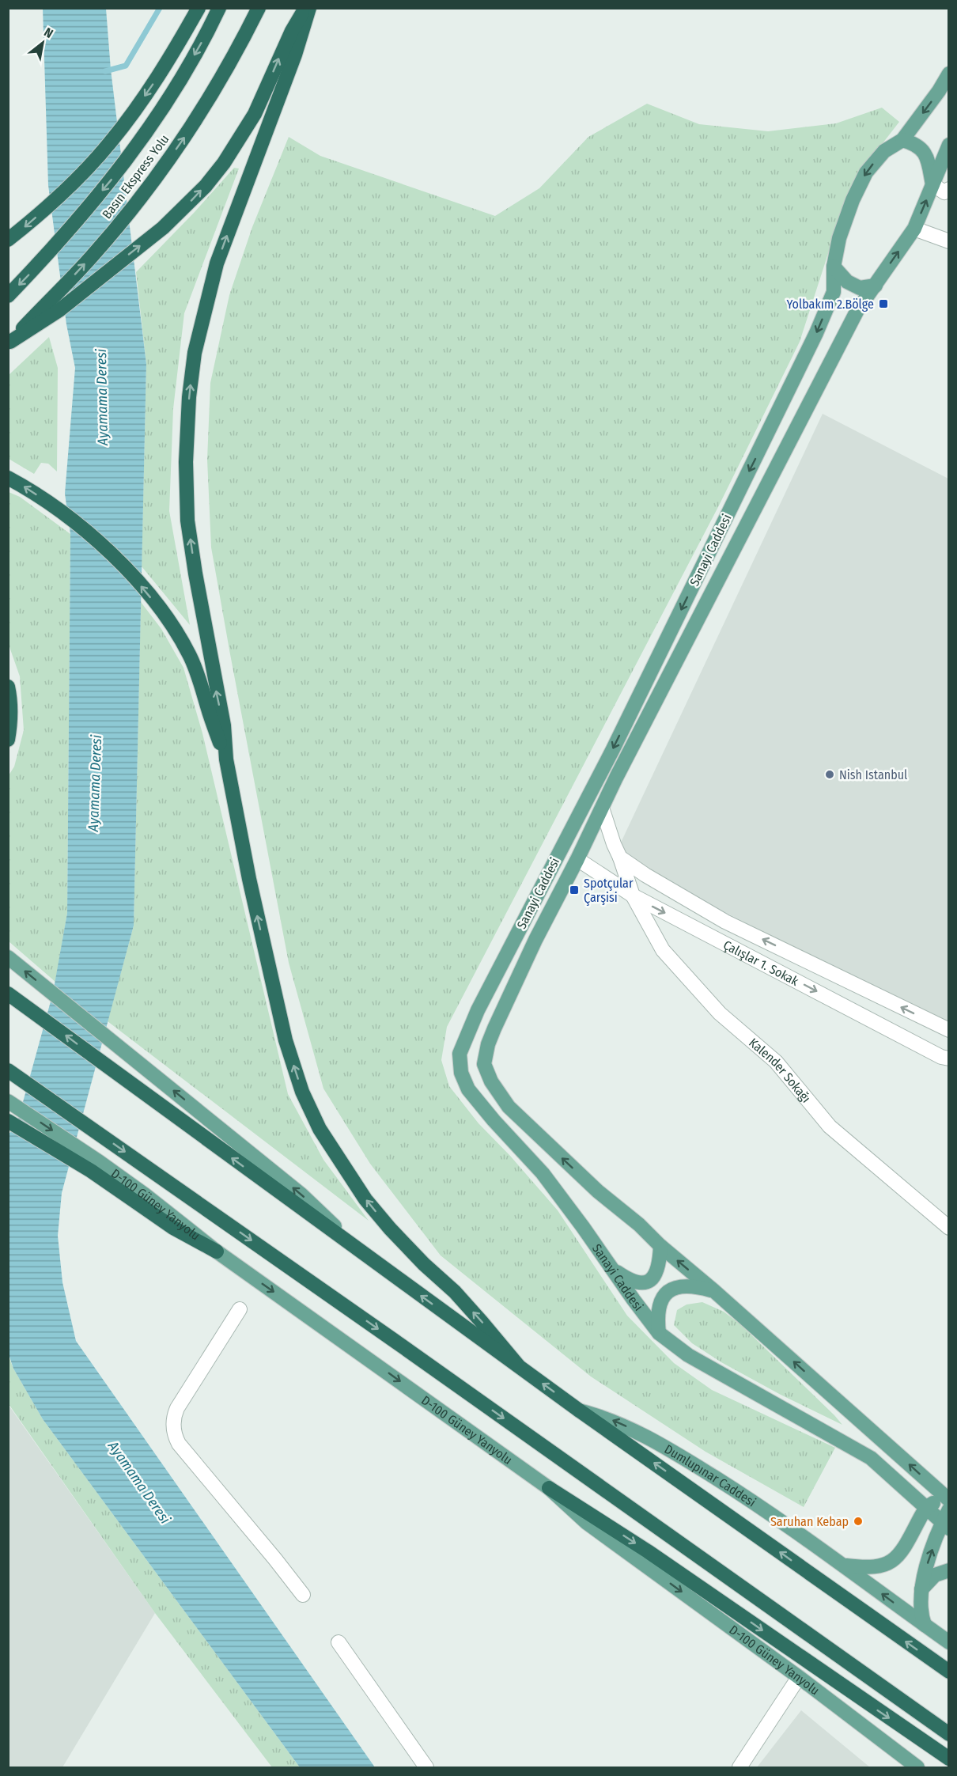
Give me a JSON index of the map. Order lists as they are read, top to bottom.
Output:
{
  "streets": {
    "highway": ["Basın Ekspress Yolu"],
    "main road": ["Sanayi Caddesi", "D-100 Güney Yanyolu", "Dumlupınar Caddesi"],
    "street": ["Çalışlar 1. Sokak", "Kalender Sokağı"]
  },
  "crossings": [
    ["Sanayi Caddesi", "Çalışlar 1. Sokak"],
    ["Sanayi Caddesi", "Kalender Sokağı"],
    ["Çalışlar 1. Sokak", "Kalender Sokağı"]
  ],
  "one_way": ["Dumlupınar Caddesi"],
  "water": ["Ayamama Deresi"],
  "places": {
    "transit": ["Yolbakım 2.Bölge", "Spotçular Çarşisi"],
    "other": ["Nish Istanbul", "Saruhan Kebap"]
  },
  "north": "top right"
}
